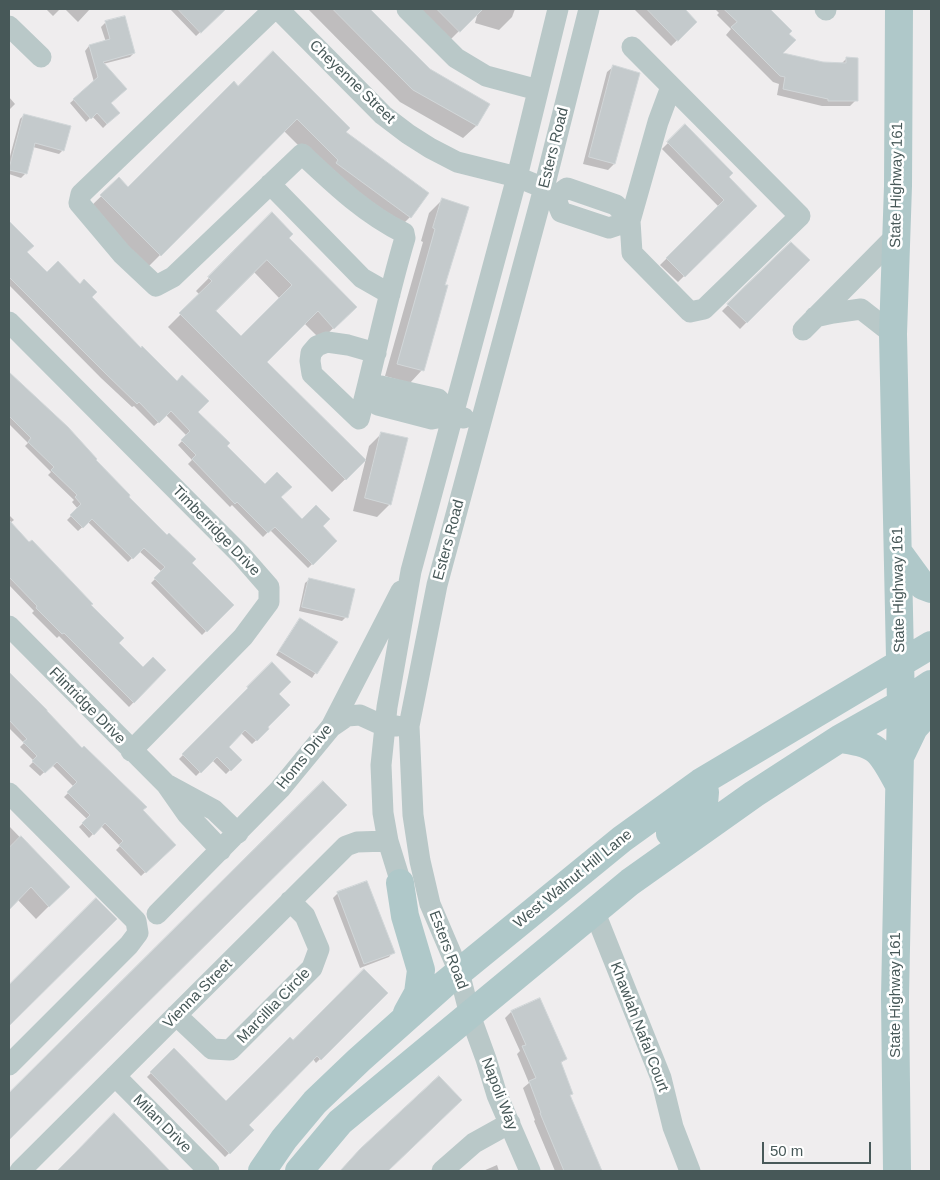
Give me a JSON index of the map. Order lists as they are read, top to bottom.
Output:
{
  "streets": {
    "main road": ["State Highway 161", "West Walnut Hill Lane"],
    "street": [
      "Cheyenne Street",
      "Esters Road",
      "Timberridge Drive",
      "Flintridge Drive",
      "Homs Drive",
      "Vienna Street",
      "Marcillia Circle",
      "Khawlah Nafal Court",
      "Napoli Way",
      "Milan Drive"
    ]
  },
  "crossings": [
    ["Cheyenne Street", "Esters Road"],
    ["Esters Road", "Homs Drive"],
    ["Esters Road", "West Walnut Hill Lane"],
    ["Esters Road", "Vienna Street"],
    ["Esters Road", "Napoli Way"],
    ["State Highway 161", "West Walnut Hill Lane"],
    ["Timberridge Drive", "Flintridge Drive"],
    ["Flintridge Drive", "Homs Drive"],
    ["Vienna Street", "Marcillia Circle"],
    ["Vienna Street", "Milan Drive"]
  ],
  "scale_bar": "50 m"
}
